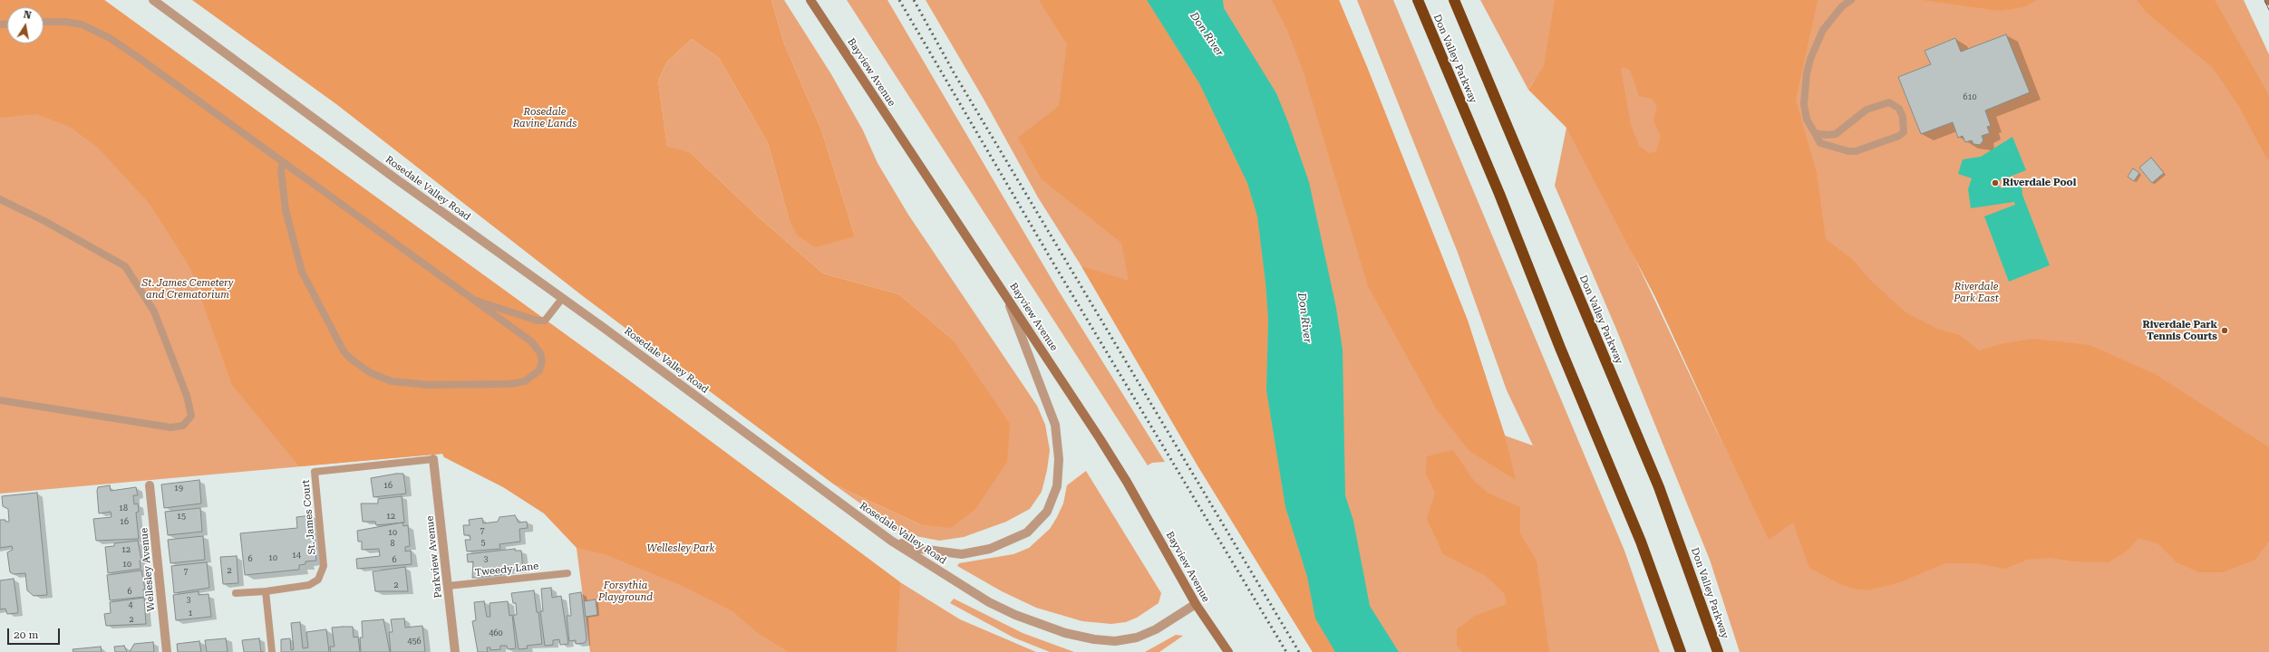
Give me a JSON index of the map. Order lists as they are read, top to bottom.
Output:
{
  "streets": {
    "highway": ["Don Valley Parkway"],
    "main road": ["Bayview Avenue"],
    "street": ["Rosedale Valley Road", "Parkview Avenue", "Wellesley Avenue"],
    "lane": ["St. James Court", "Tweedy Lane"]
  },
  "crossings": [
    ["Bayview Avenue", "Rosedale Valley Road"],
    ["St. James Court", "Parkview Avenue"],
    ["Parkview Avenue", "Tweedy Lane"]
  ],
  "water": ["Don River"],
  "parks": [
    "Rosedale Ravine Lands",
    "St. James Cemetery and Crematorium",
    "Riverdale Park East",
    "Wellesley Park",
    "Forsythia Playground"
  ],
  "places": ["Riverdale Pool", "Riverdale Park Tennis Courts"],
  "house_numbers": [
    "610",
    "16",
    "19",
    "18",
    "15",
    "12",
    "16",
    "7",
    "10",
    "5",
    "8",
    "12",
    "14",
    "10",
    "6",
    "3",
    "6",
    "10",
    "2",
    "7",
    "2",
    "6",
    "3",
    "4",
    "1",
    "2",
    "460",
    "456"
  ],
  "scale_bar": "20 m",
  "north": "top"
}
